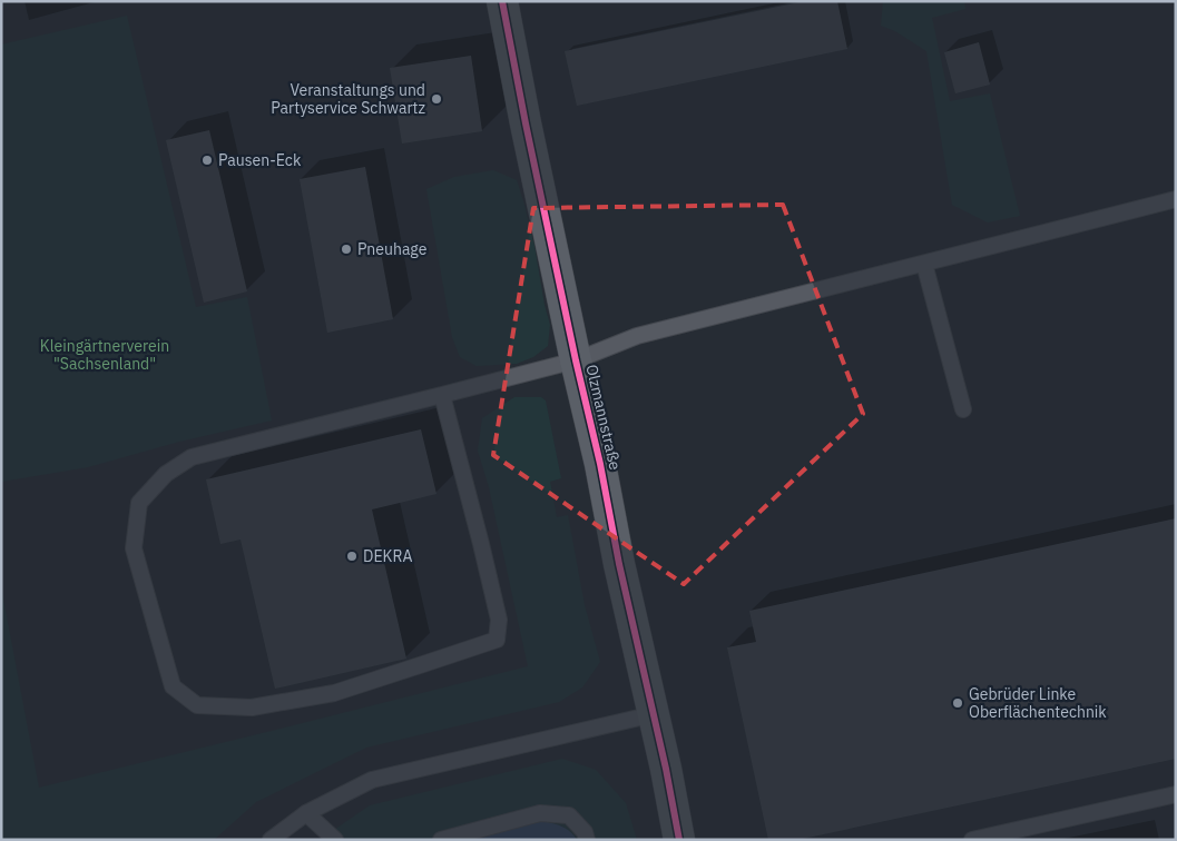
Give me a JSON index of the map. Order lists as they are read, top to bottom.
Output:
{
  "streets": {
    "main road": ["Olzmannstraße"]
  },
  "parks": ["Kleingärtnerverein \"Sachsenland\""],
  "places": [
    "Veranstaltungs und Partyservice Schwartz",
    "Pausen-Eck",
    "Pneuhage",
    "DEKRA",
    "Gebrüder Linke Oberflächentechnik"
  ]
}
